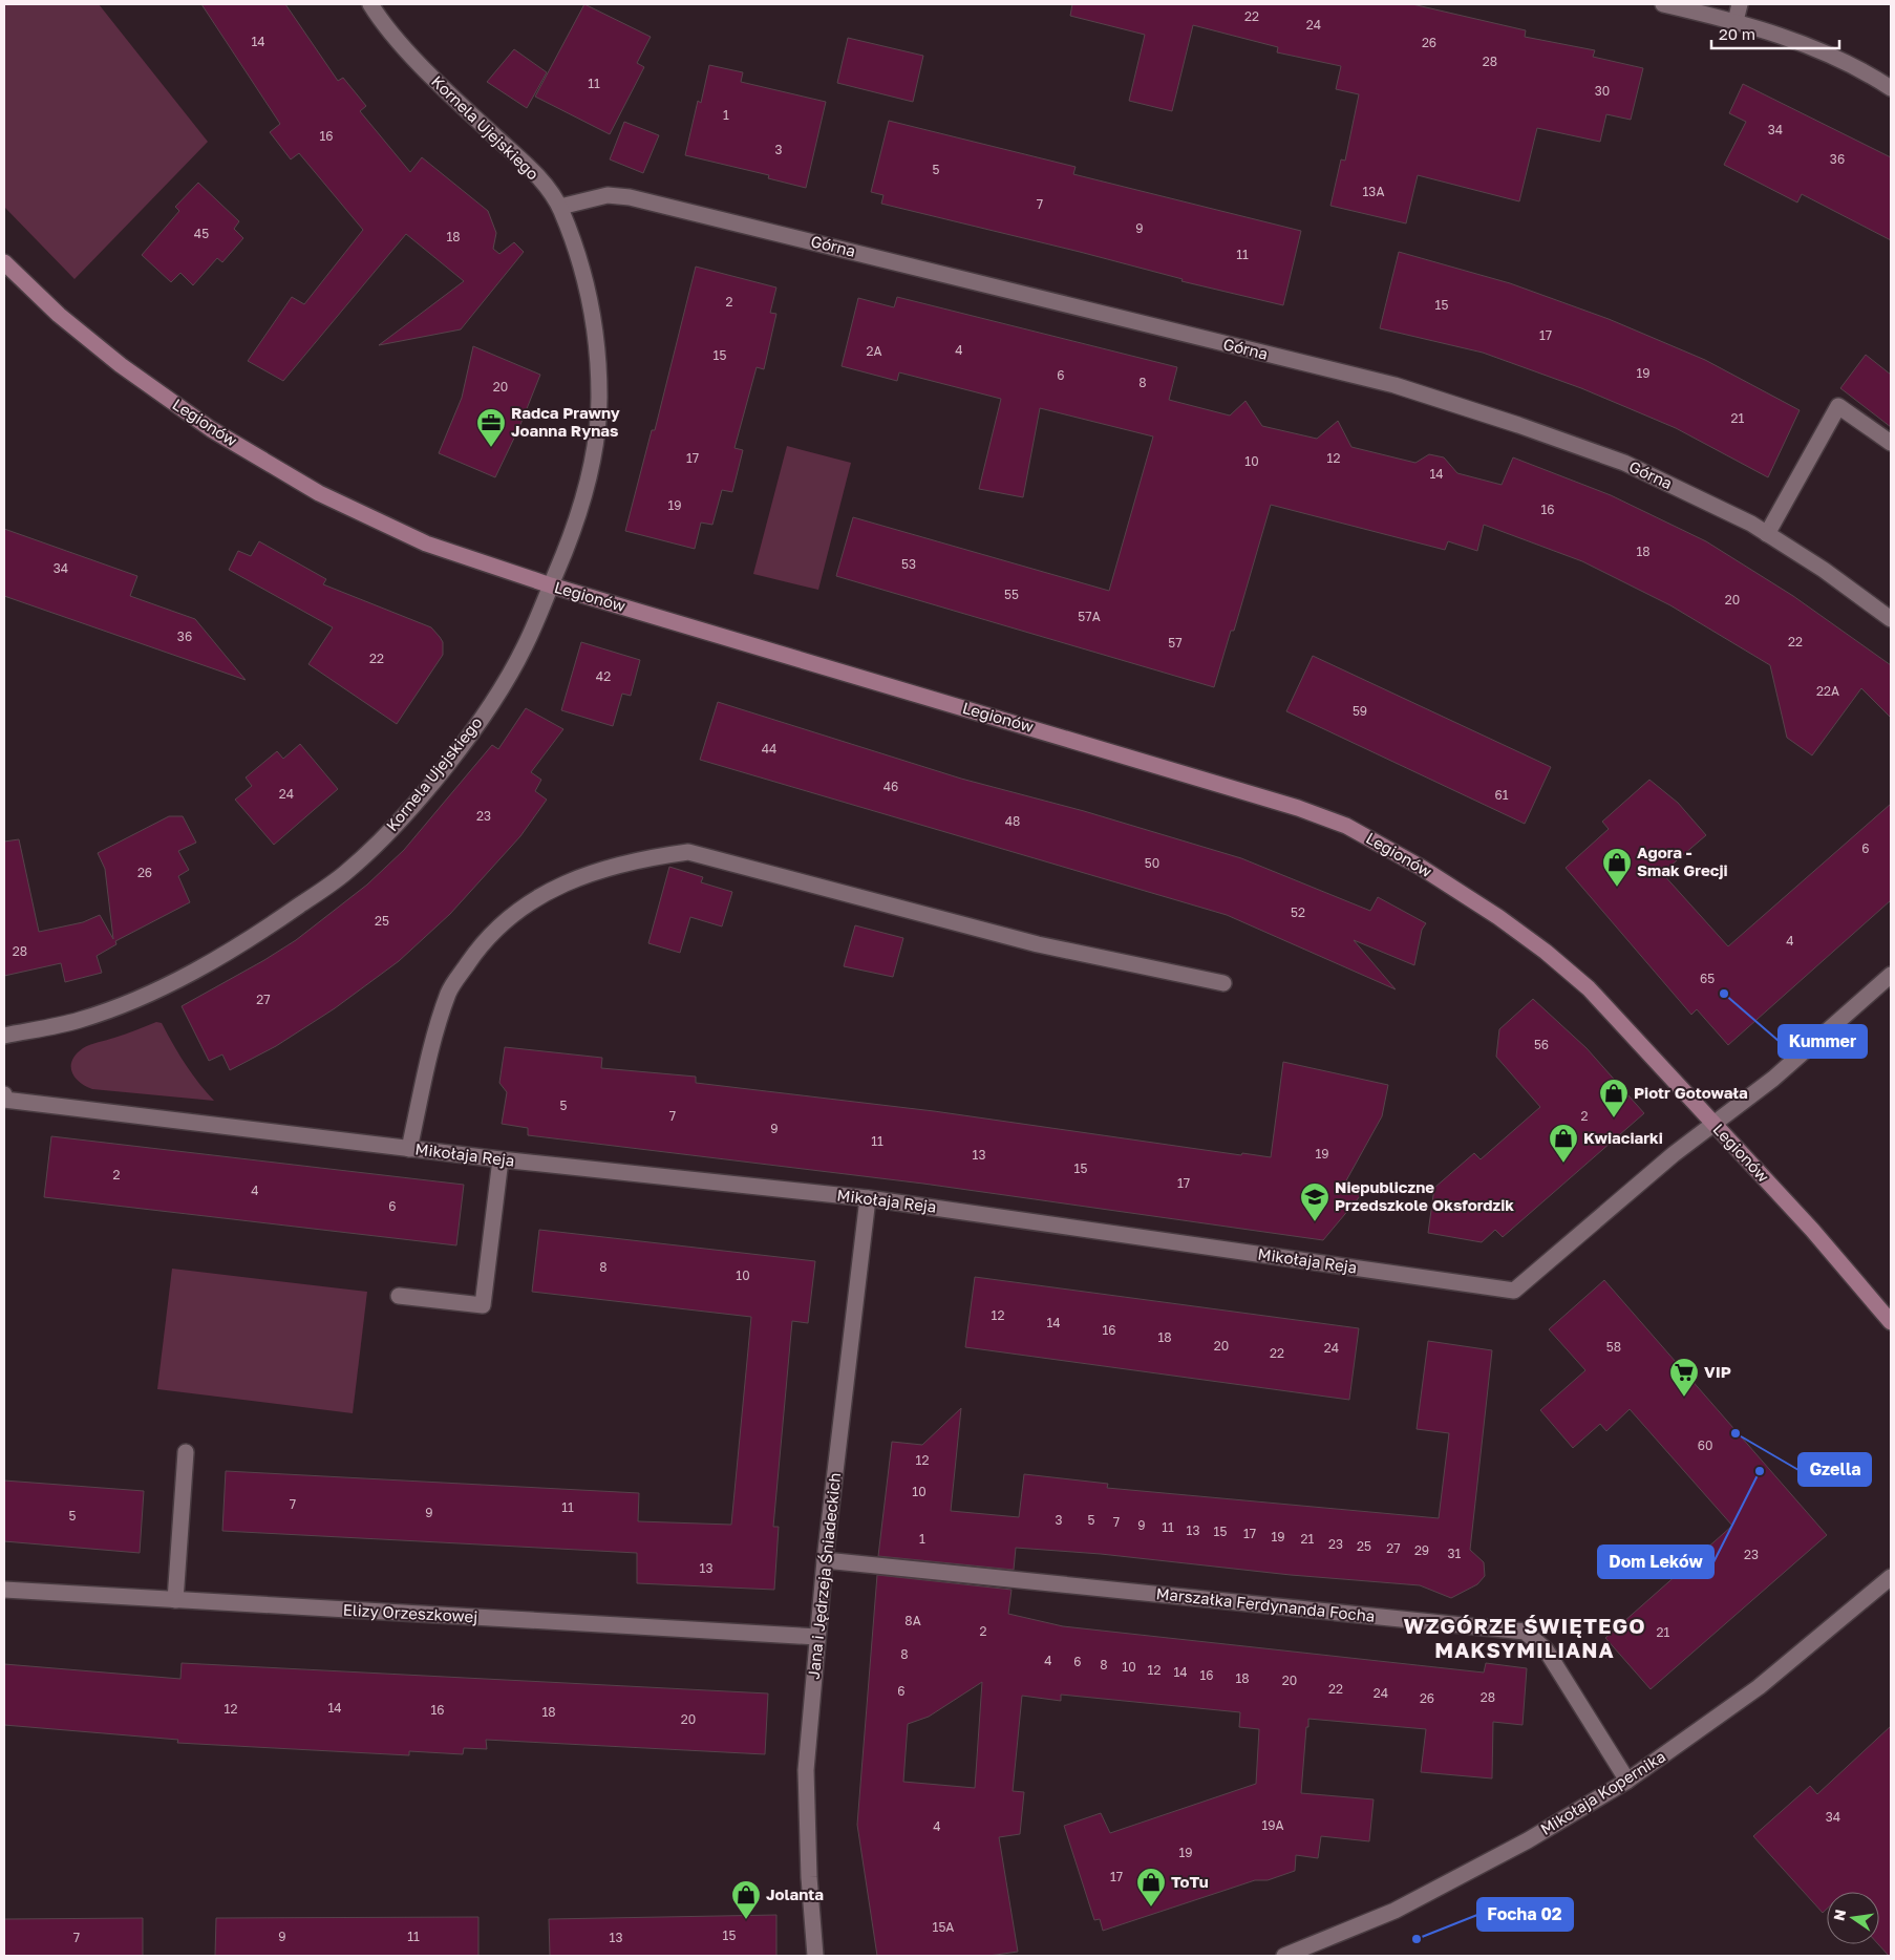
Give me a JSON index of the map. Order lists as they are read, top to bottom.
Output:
{
  "streets": {
    "street": [
      "Kornela Ujejskiego",
      "Górna",
      "Legionów",
      "Mikołaja Reja",
      "Jana i Jędrzeja Śniadeckich",
      "Marszałka Ferdynanda Focha",
      "Elizy Orzeszkowej",
      "Mikołaja Kopernika"
    ]
  },
  "crossings": [
    ["Kornela Ujejskiego", "Górna"],
    ["Kornela Ujejskiego", "Legionów"],
    ["Legionów", "Mikołaja Reja"],
    ["Mikołaja Reja", "Jana i Jędrzeja Śniadeckich"],
    ["Jana i Jędrzeja Śniadeckich", "Marszałka Ferdynanda Focha"],
    ["Jana i Jędrzeja Śniadeckich", "Elizy Orzeszkowej"],
    ["Marszałka Ferdynanda Focha", "Mikołaja Kopernika"]
  ],
  "districts": ["WZGÓRZE ŚWIĘTEGO MAKSYMILIANA"],
  "places": {
    "office": ["Radca Prawny Joanna Rynas"],
    "shop": [
      "Agora - Smak Grecji",
      "Piotr Gotowała",
      "Kwiaciarki",
      "ToTu",
      "Jolanta"
    ],
    "other": [
      "Kummer",
      "Gzella",
      "Dom Leków",
      "Focha 02"
    ],
    "school or university": ["Niepubliczne Przedszkole Oksfordzik"],
    "supermarket": ["VIP"]
  },
  "house_numbers": [
    "22",
    "24",
    "14",
    "26",
    "28",
    "11",
    "30",
    "1",
    "34",
    "16",
    "3",
    "36",
    "5",
    "13A",
    "7",
    "9",
    "45",
    "18",
    "11",
    "2",
    "15",
    "17",
    "4",
    "2A",
    "15",
    "19",
    "6",
    "8",
    "20",
    "21",
    "17",
    "12",
    "10",
    "14",
    "19",
    "16",
    "18",
    "53",
    "34",
    "55",
    "20",
    "57A",
    "36",
    "22",
    "57",
    "22",
    "42",
    "22A",
    "59",
    "44",
    "46",
    "24",
    "61",
    "23",
    "48",
    "6",
    "50",
    "26",
    "52",
    "25",
    "4",
    "28",
    "65",
    "27",
    "56",
    "5",
    "7",
    "2",
    "9",
    "11",
    "19",
    "13",
    "15",
    "2",
    "17",
    "4",
    "6",
    "8",
    "10",
    "12",
    "14",
    "16",
    "18",
    "20",
    "58",
    "24",
    "22",
    "60",
    "12",
    "10",
    "7",
    "11",
    "9",
    "5",
    "3",
    "5",
    "7",
    "9",
    "11",
    "13",
    "15",
    "17",
    "19",
    "1",
    "21",
    "23",
    "25",
    "27",
    "29",
    "31",
    "23",
    "13",
    "8A",
    "2",
    "21",
    "8",
    "4",
    "6",
    "8",
    "10",
    "12",
    "14",
    "16",
    "18",
    "20",
    "22",
    "6",
    "24",
    "28",
    "26",
    "14",
    "12",
    "16",
    "18",
    "20",
    "34",
    "19A",
    "4",
    "19",
    "17",
    "15A",
    "15",
    "9",
    "11",
    "7",
    "13"
  ],
  "scale_bar": "20 m",
  "north": "left"
}
